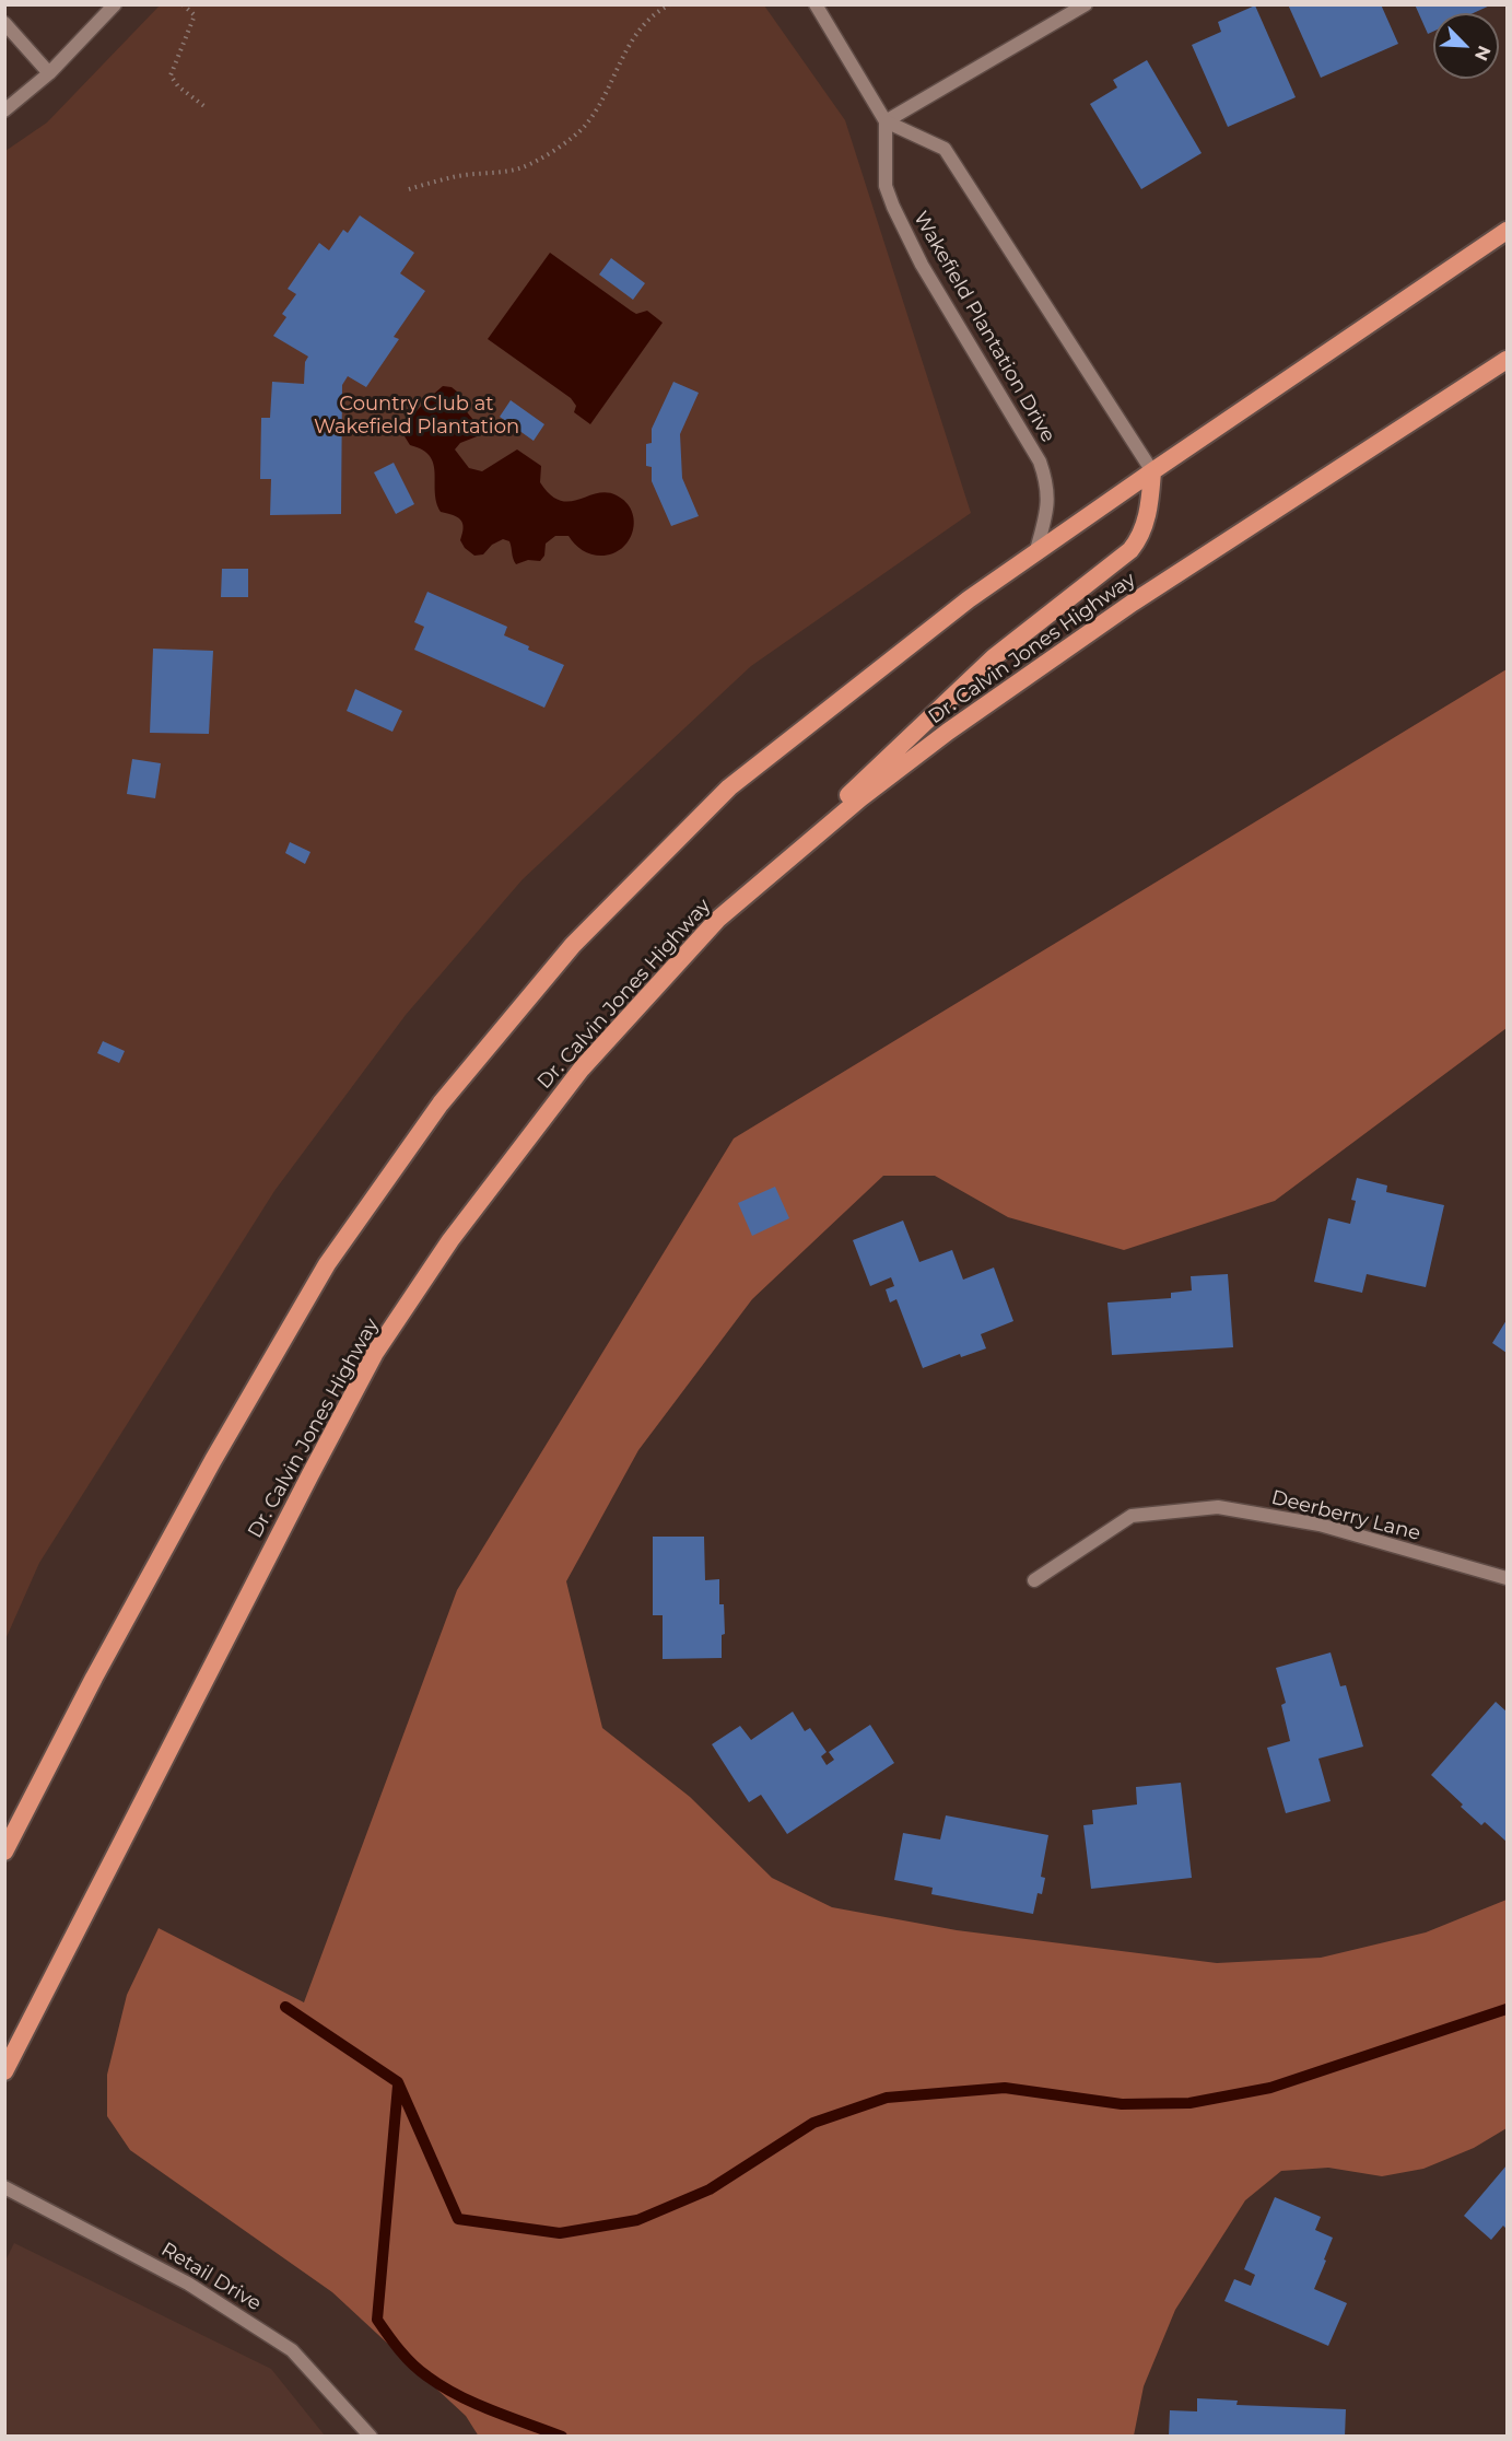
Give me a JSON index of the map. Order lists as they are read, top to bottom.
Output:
{
  "streets": {
    "highway": ["Dr. Calvin Jones Highway"],
    "street": ["Wakefield Plantation Drive", "Deerberry Lane", "Retail Drive"]
  },
  "parks": ["Country Club at Wakefield Plantation"],
  "north": "bottom right"
}
